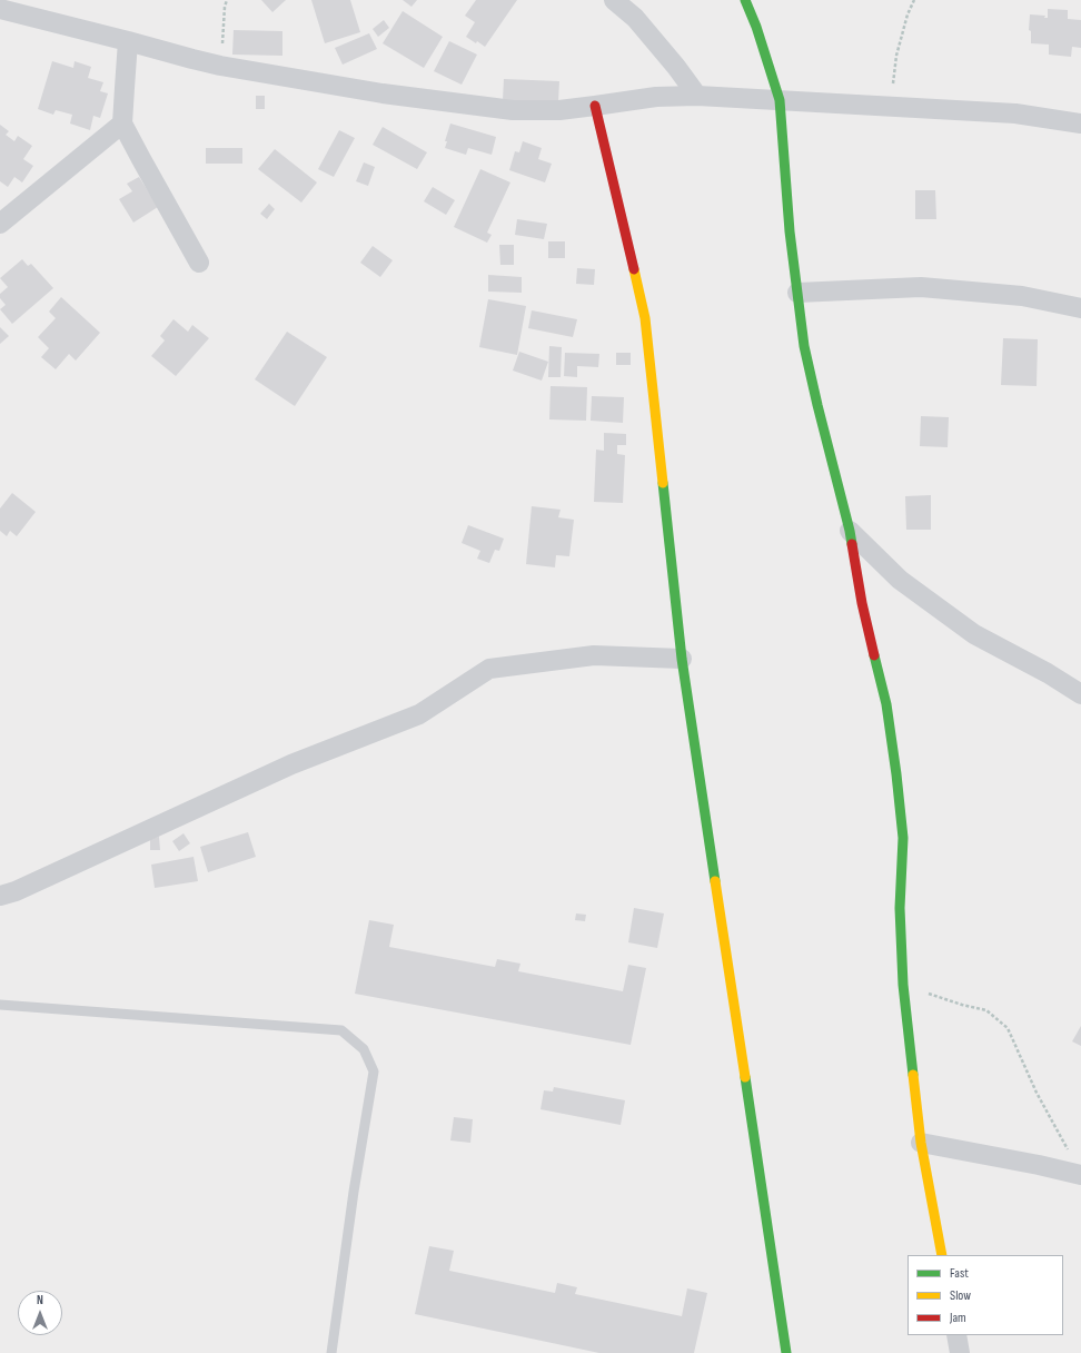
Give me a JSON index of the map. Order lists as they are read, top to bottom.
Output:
{
  "legend": ["Fast", "Slow", "Jam"],
  "north": "top"
}
